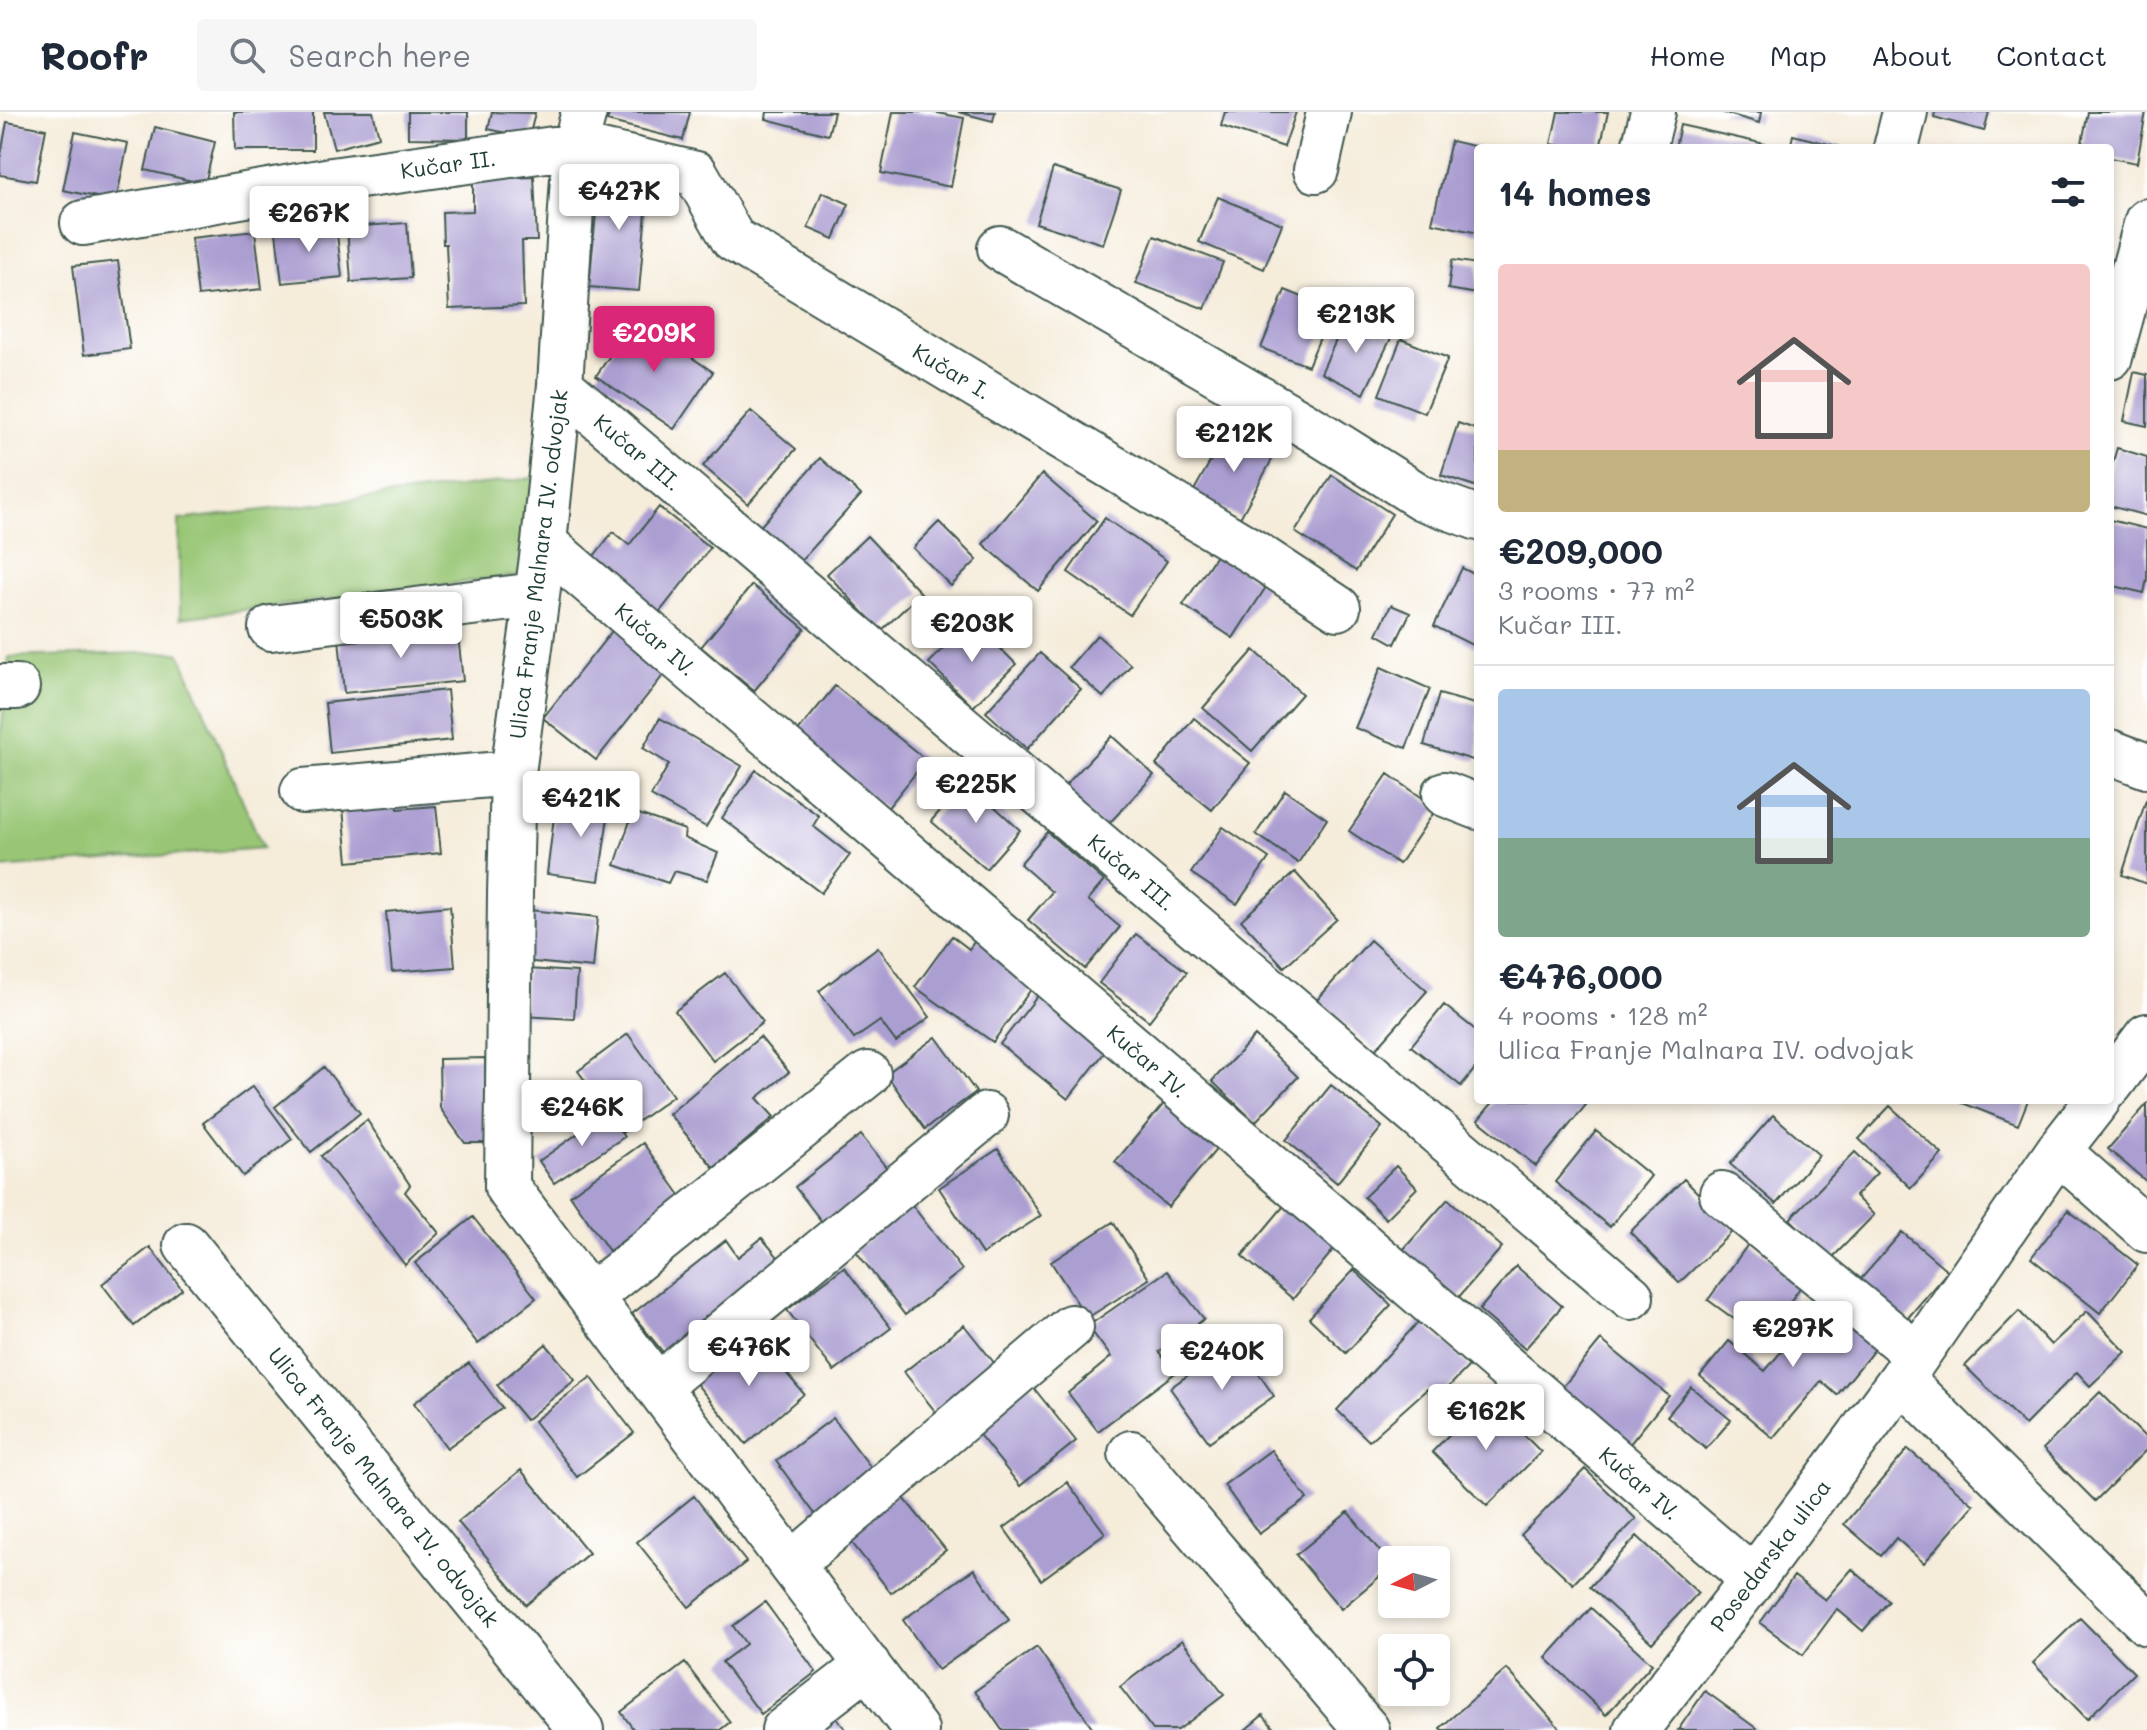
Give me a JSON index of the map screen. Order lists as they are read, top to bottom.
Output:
{
  "streets": {
    "street": [
      "Kučar II.",
      "Kučar I.",
      "Kučar III.",
      "Ulica Franje Malnara IV. odvojak",
      "Kučar IV.",
      "Posedarska ulica"
    ]
  },
  "crossings": [
    ["Kučar II.", "Kučar I."],
    ["Kučar II.", "Ulica Franje Malnara IV. odvojak"],
    ["Kučar I.", "Ulica Franje Malnara IV. odvojak"],
    ["Kučar III.", "Ulica Franje Malnara IV. odvojak"],
    ["Ulica Franje Malnara IV. odvojak", "Kučar IV."],
    ["Kučar IV.", "Posedarska ulica"]
  ],
  "north": "left",
  "page": {
    "header": "Roofr",
    "search": "Search here",
    "nav": [
      "Home",
      "Map",
      "About",
      "Contact"
    ],
    "heading": "14 homes",
    "price": [
      "€427K",
      "€267K",
      "€213K",
      "€209K",
      "€212K",
      "€503K",
      "€203K",
      "€225K",
      "€421K",
      "€246K",
      "€297K",
      "€476K",
      "€240K",
      "€162K"
    ],
    "list": [
      {
        "name": "€209,000",
        "note": "3 rooms · 77 m² · Kučar III."
      },
      {
        "name": "€476,000",
        "note": "4 rooms · 128 m² · Ulica Franje Malnara IV. odvojak"
      }
    ]
  }
}
